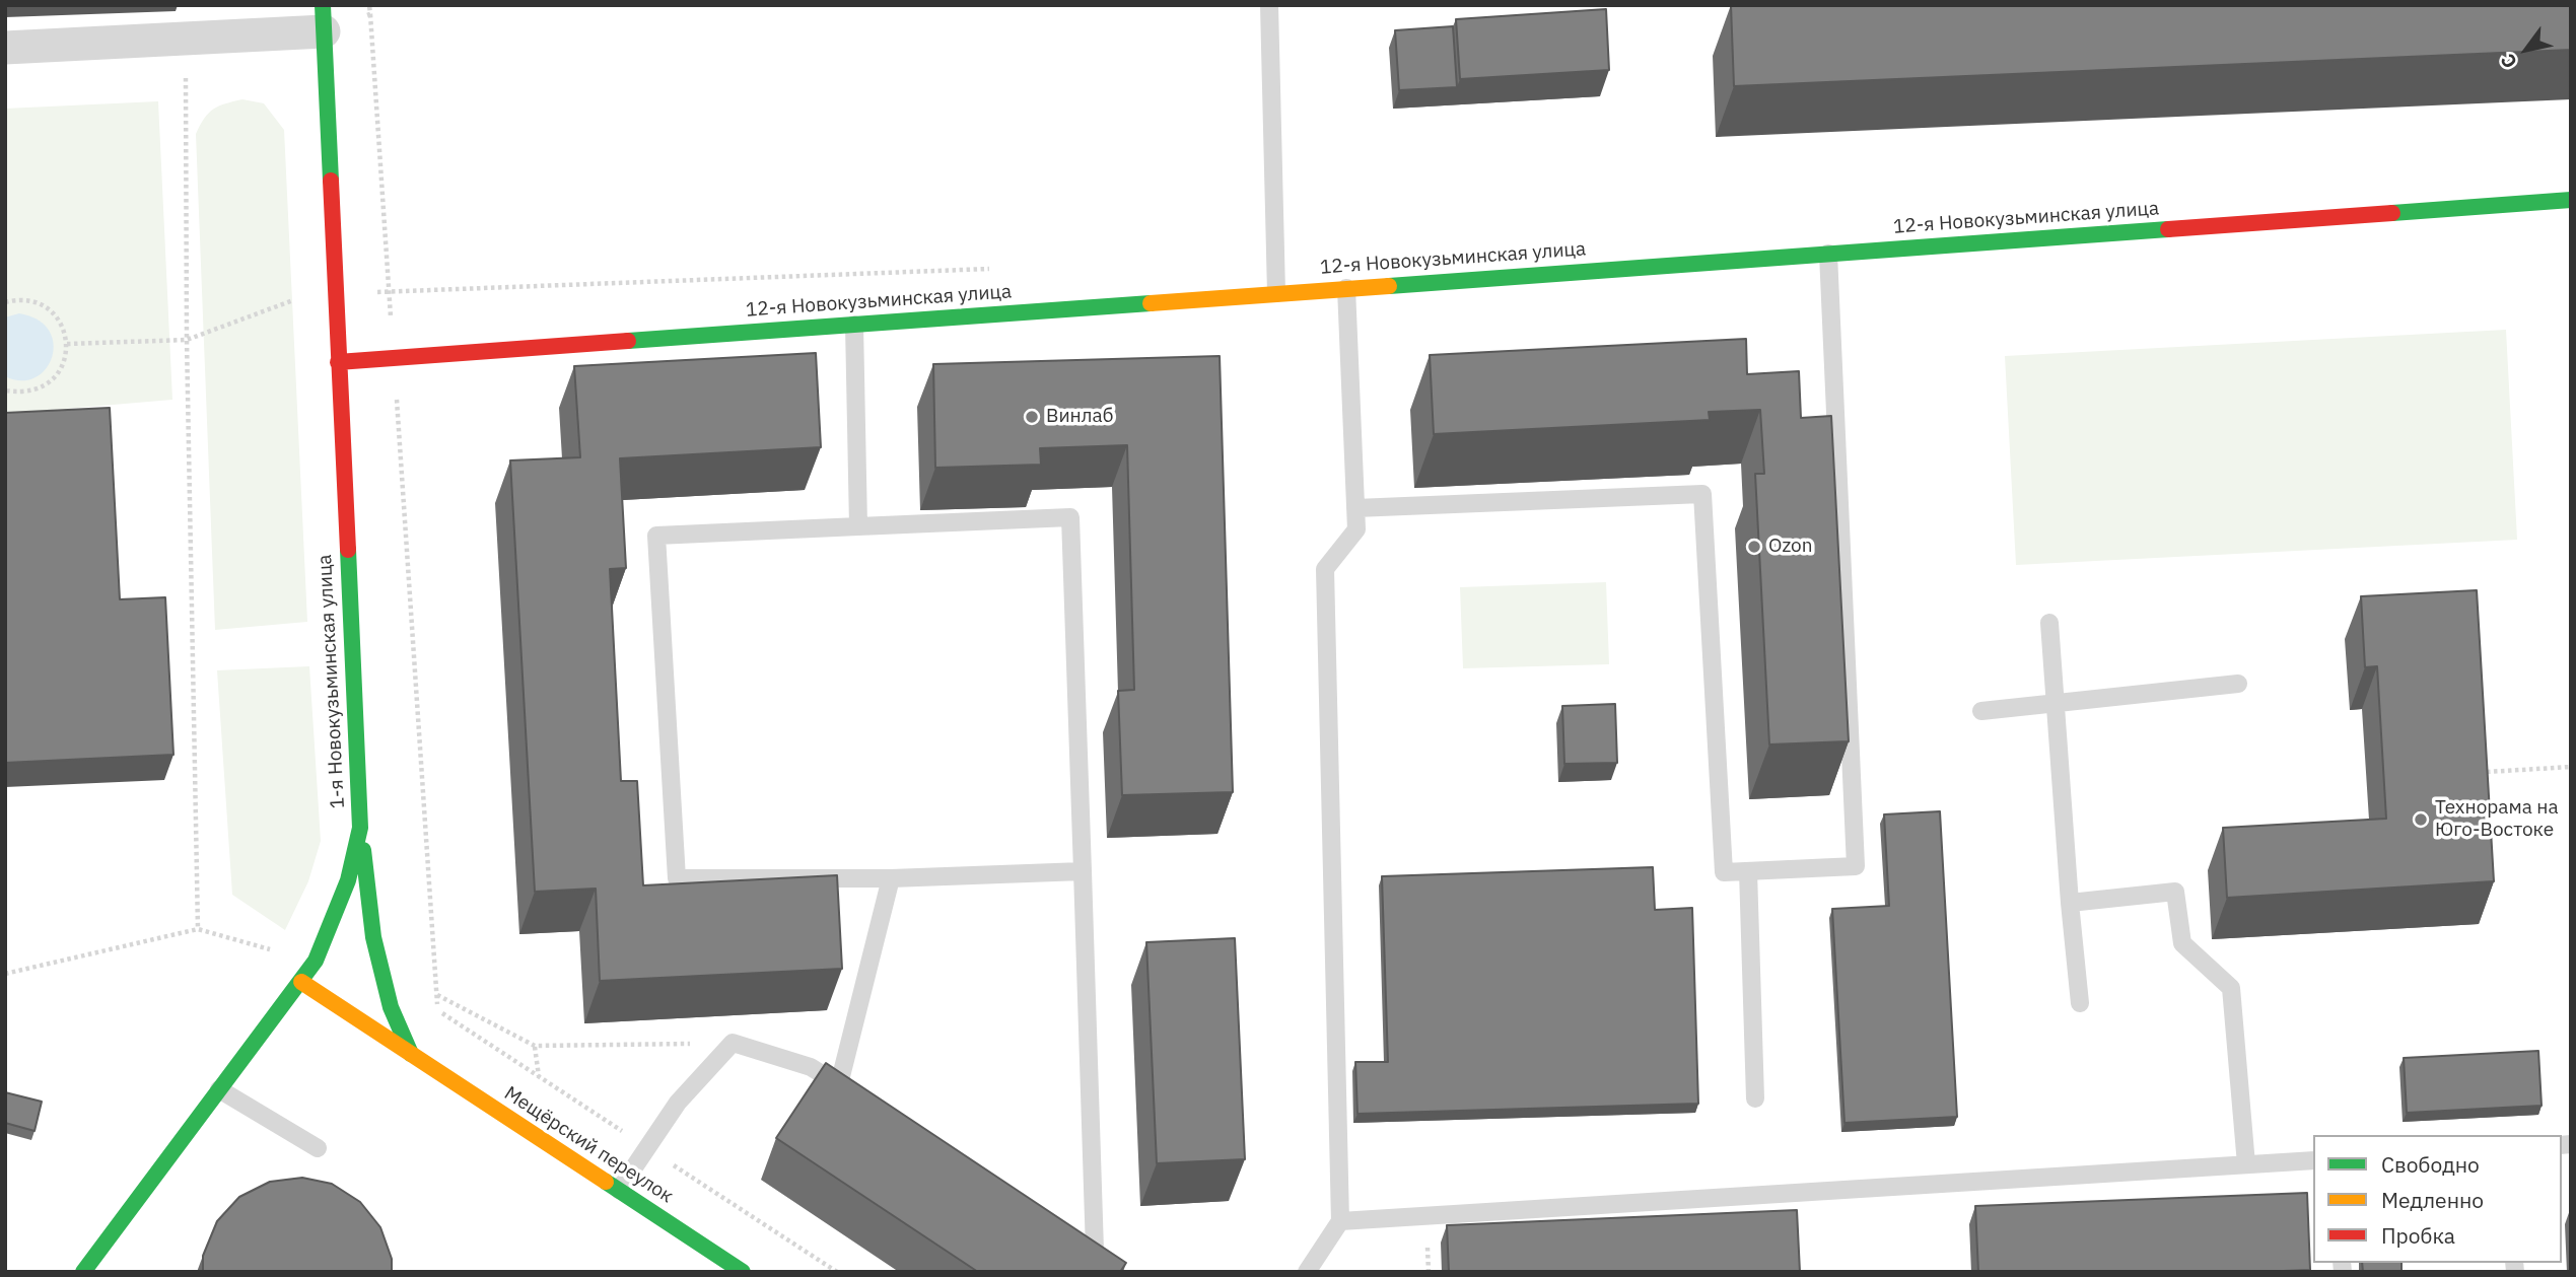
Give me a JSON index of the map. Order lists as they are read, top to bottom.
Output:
{
  "streets": {
    "street": ["12-я Новокузьминская улица", "1-я Новокузьминская улица", "Мещёрский переулок"]
  },
  "crossings": [
    ["12-я Новокузьминская улица", "1-я Новокузьминская улица"],
    ["1-я Новокузьминская улица", "Мещёрский переулок"]
  ],
  "places": ["Винлаб", "Ozon", "Технорама на Юго-Востоке"],
  "legend": ["Свободно", "Медленно", "Пробка"],
  "north": "bottom left"
}
